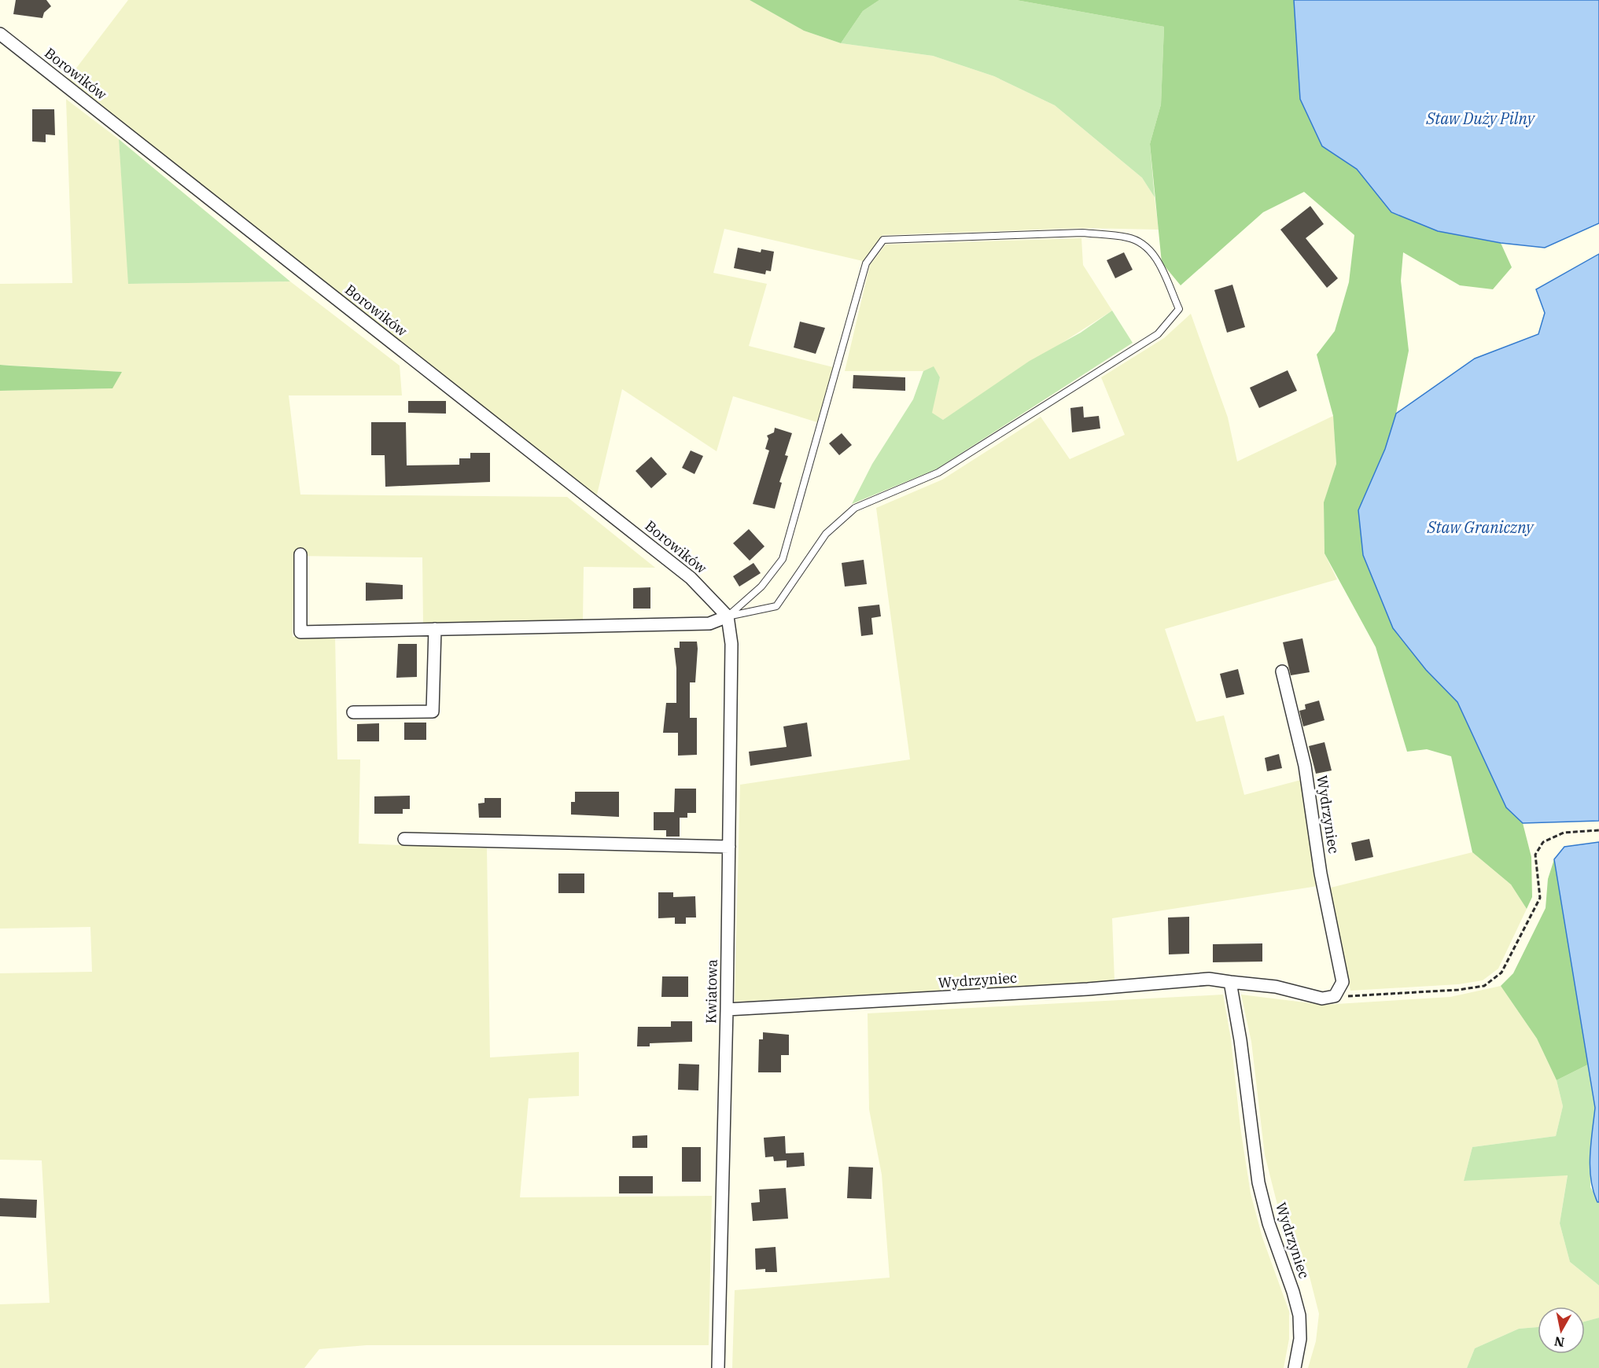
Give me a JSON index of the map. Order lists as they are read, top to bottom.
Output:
{
  "streets": {
    "street": ["Borowików", "Wydrzyniec", "Kwiatowa"]
  },
  "crossings": [
    ["Borowików", "Kwiatowa"],
    ["Wydrzyniec", "Kwiatowa"]
  ],
  "water": ["Staw Duży Pilny", "Staw Graniczny"],
  "north": "bottom"
}
